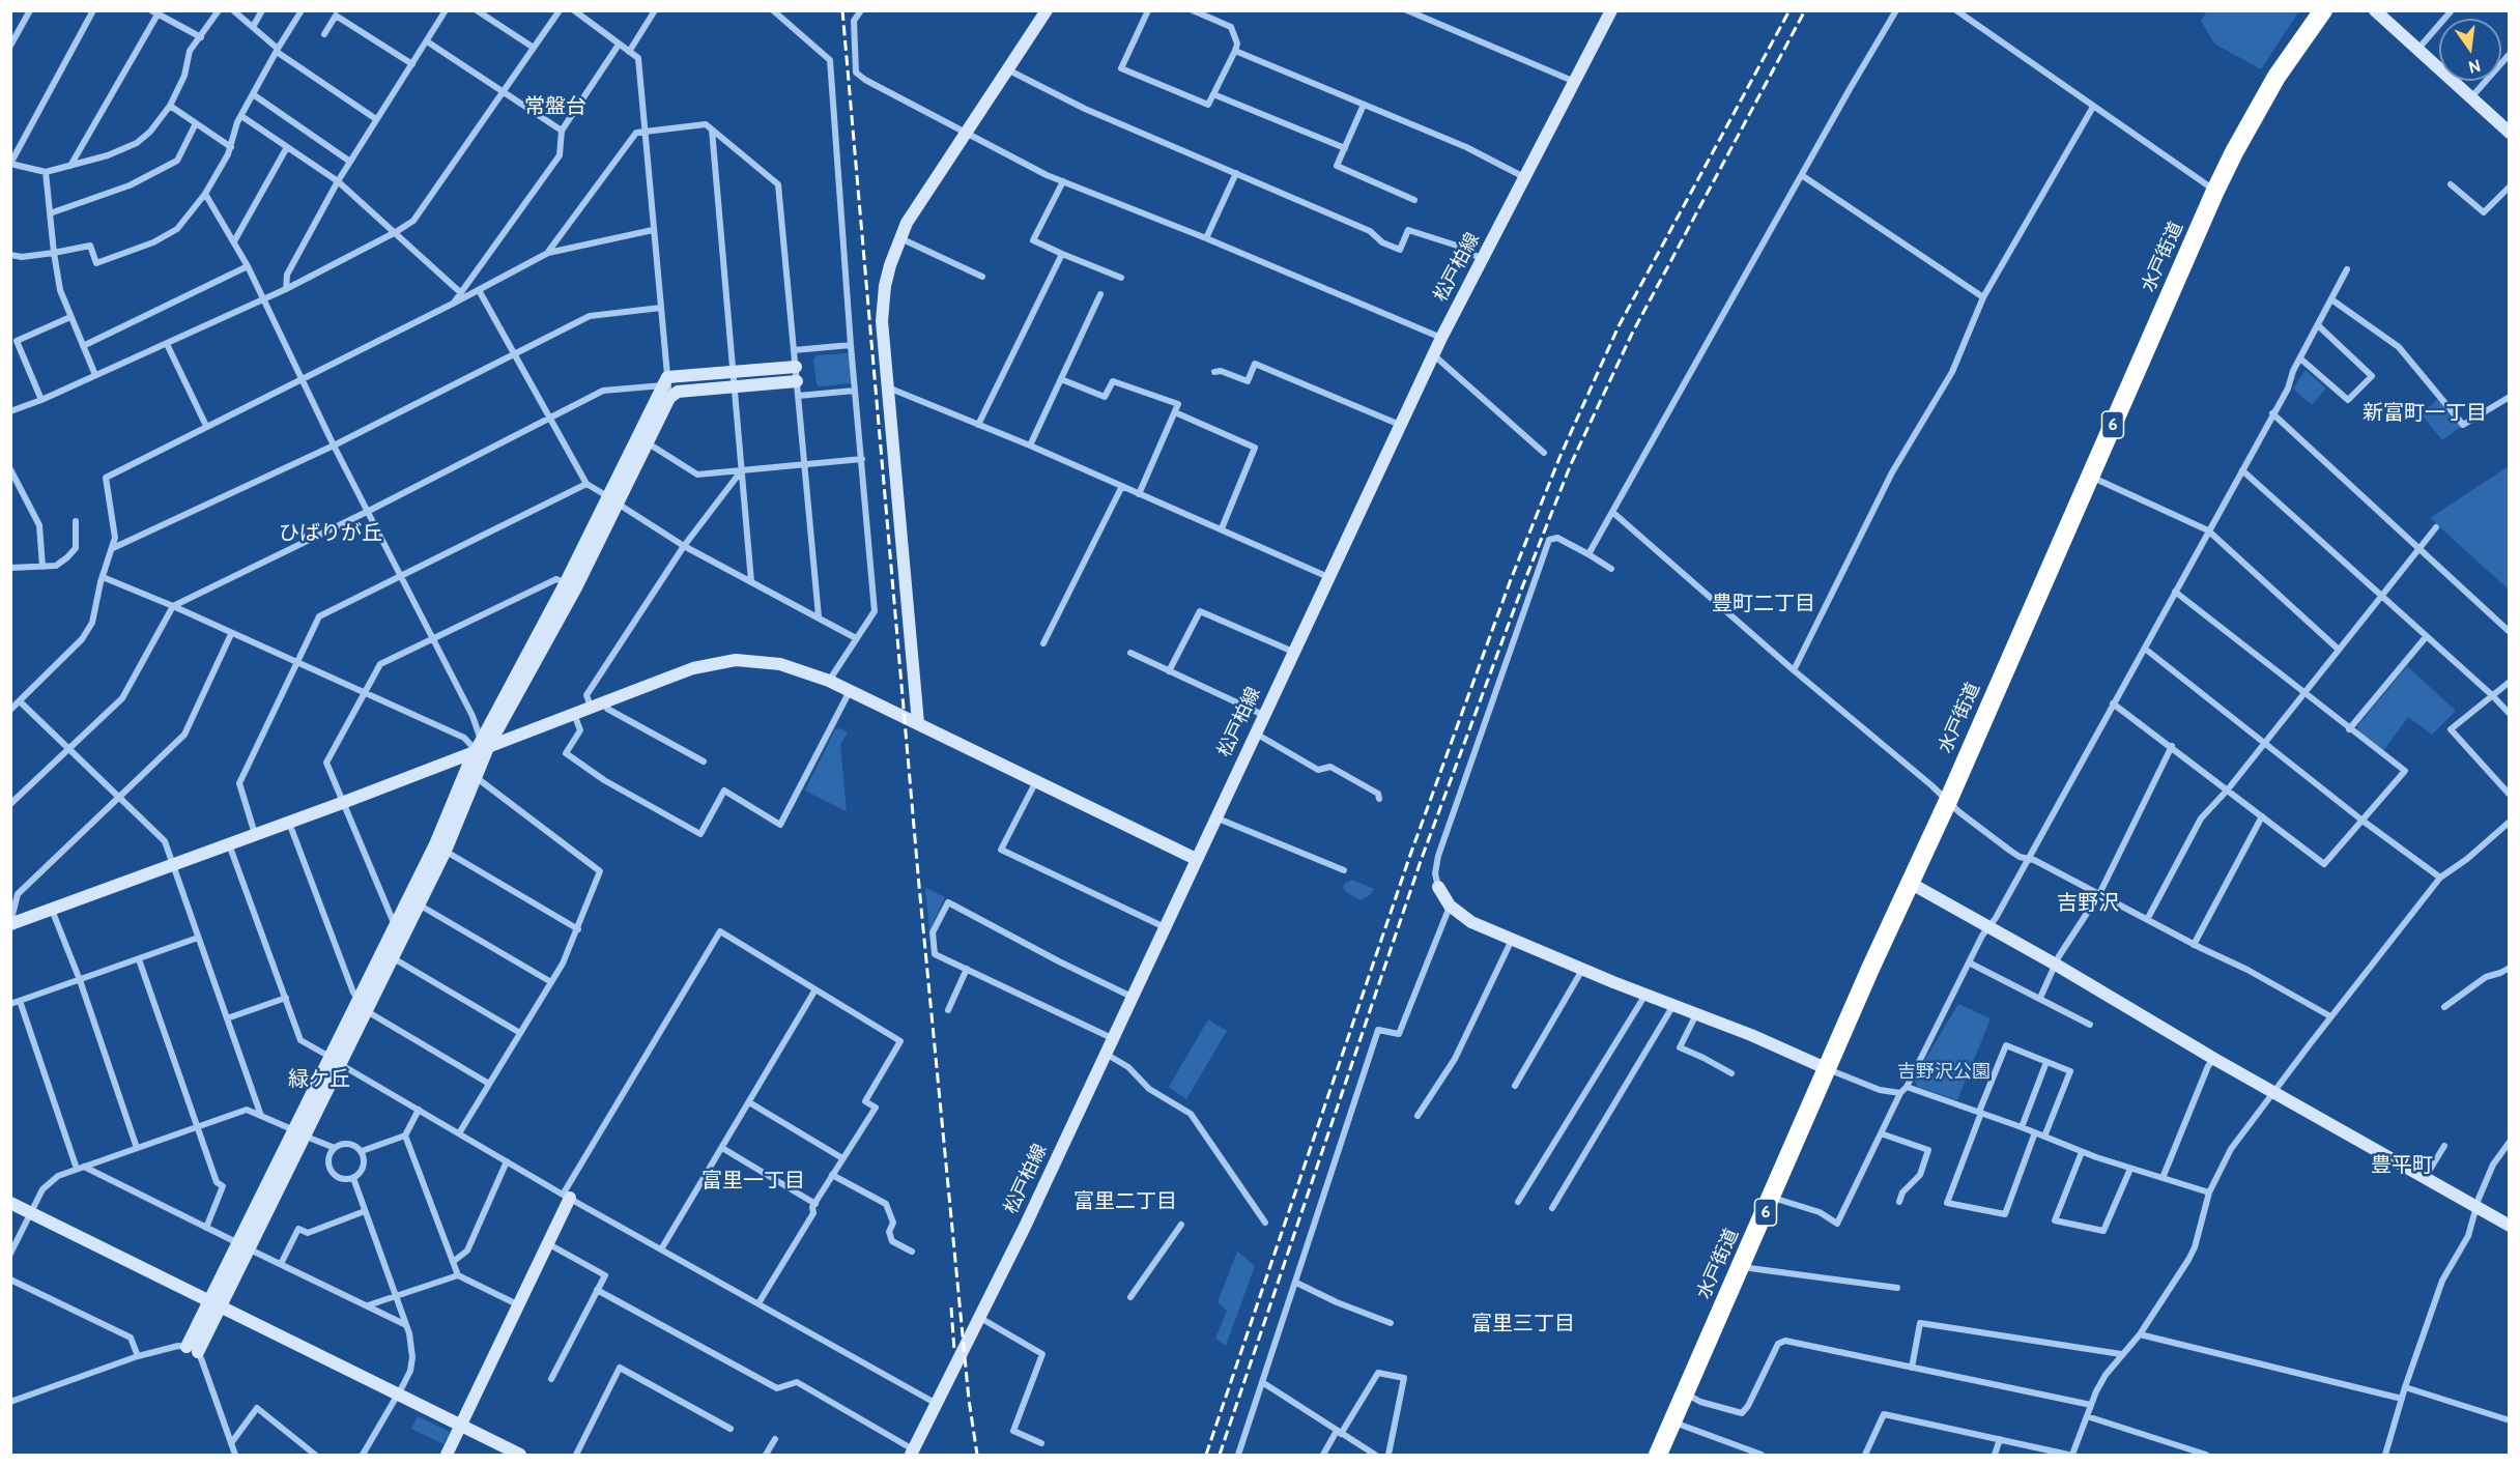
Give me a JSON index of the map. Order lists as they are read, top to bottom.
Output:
{
  "streets": {
    "highway": ["水戸街道", "6"],
    "street": ["松戸柏線"]
  },
  "districts": [
    "常盤台",
    "新富町一丁目",
    "ひばりが丘",
    "豊町二丁目",
    "吉野沢",
    "緑ケ丘",
    "豊平町",
    "富里一丁目",
    "富里二丁目",
    "富里三丁目"
  ],
  "parks": ["吉野沢公園"],
  "north": "bottom"
}
